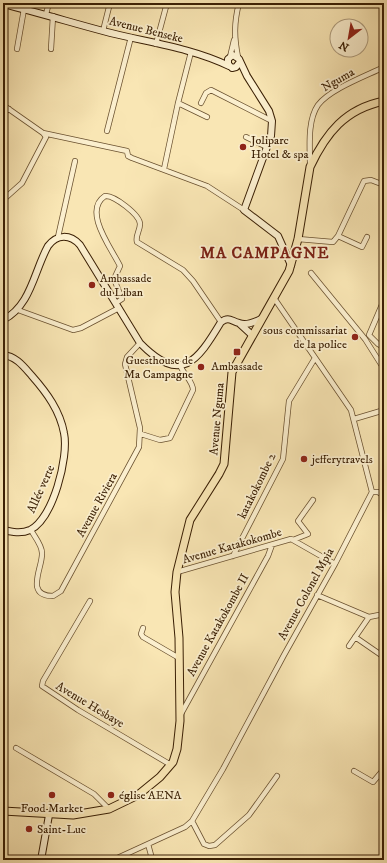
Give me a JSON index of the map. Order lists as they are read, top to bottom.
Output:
{
  "streets": {
    "main road": ["Avenue Nguma"],
    "street": [
      "Avenue Benseke",
      "Nguma",
      "katakokombe 2",
      "Allée verte",
      "Avenue Riviera",
      "Avenue Katakokombe",
      "Avenue Colonel Mpia",
      "Avenue Katakokombe II",
      "Avenue Hesbaye"
    ]
  },
  "crossings": [
    ["Nguma", "Avenue Nguma"],
    ["Avenue Nguma", "Avenue Katakokombe"],
    ["Avenue Nguma", "Avenue Katakokombe II"],
    ["Avenue Nguma", "Avenue Hesbaye"],
    ["katakokombe 2", "Avenue Katakokombe"],
    ["Allée verte", "Avenue Riviera"],
    ["Avenue Katakokombe", "Avenue Colonel Mpia"],
    ["Avenue Katakokombe", "Avenue Katakokombe II"]
  ],
  "districts": ["MA CAMPAGNE"],
  "places": {
    "other": [
      "Joliparc Hotel & spa",
      "Ambassade du Liban",
      "sous commissariat de la police",
      "Guesthouse de Ma Campagne",
      "jefferytravels",
      "Food Market",
      "église AENA",
      "Saint-Luc"
    ],
    "transit": ["Ambassade"]
  },
  "north": "bottom left"
}
